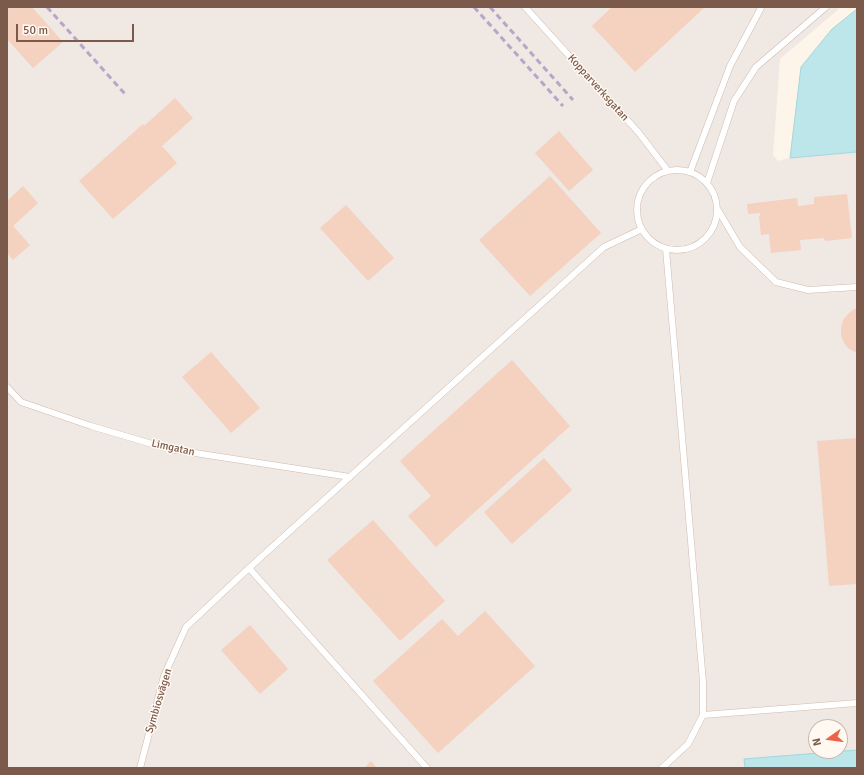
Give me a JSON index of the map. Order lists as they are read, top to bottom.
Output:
{
  "streets": {
    "lane": ["Kopparverksgatan", "Limgatan", "Symbiosvägen"]
  },
  "crossings": [
    ["Kopparverksgatan", "Symbiosvägen"],
    ["Limgatan", "Symbiosvägen"]
  ],
  "scale_bar": "50 m",
  "north": "left"
}
